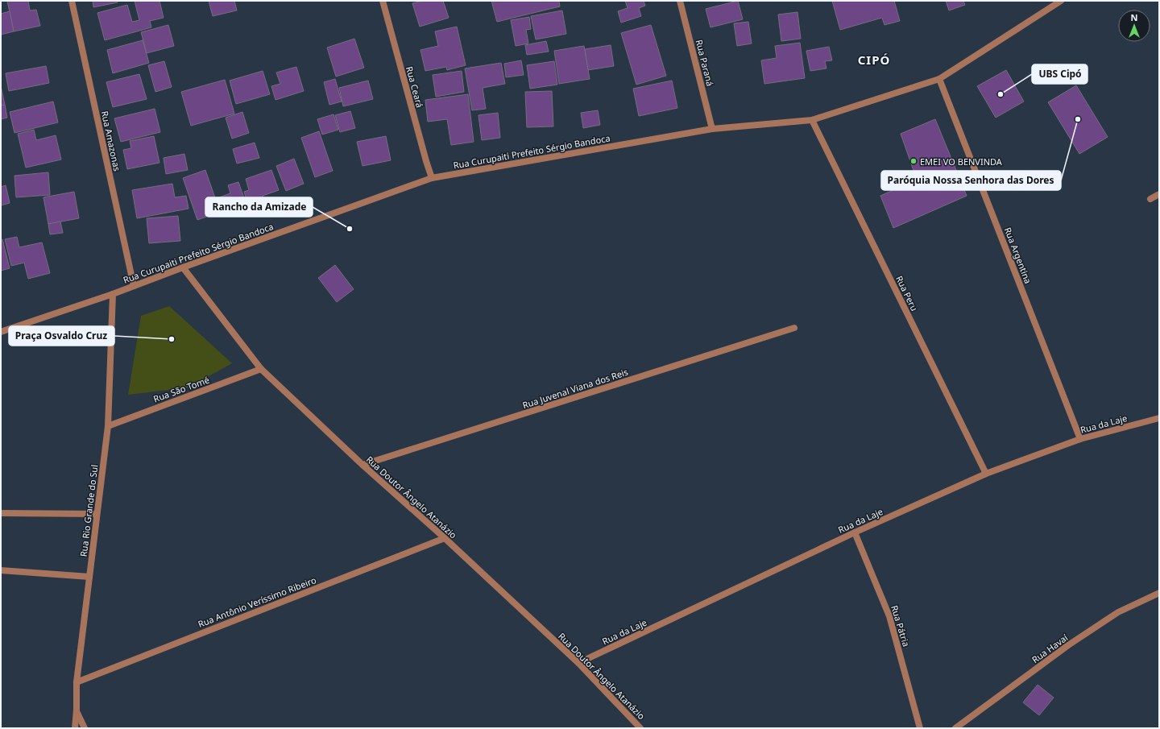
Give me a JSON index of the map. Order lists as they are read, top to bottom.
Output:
{
  "streets": {
    "street": [
      "Rua Paraná",
      "Rua Ceará",
      "Rua Amazonas",
      "Rua Curupaiti Prefeito Sérgio Bandoca",
      "Rua Argentina",
      "Rua Peru",
      "Rua Juvenal Viana dos Reis",
      "Rua São Tomé",
      "Rua da Laje",
      "Rua Doutor Ângelo Atanázio",
      "Rua Rio Grande do Sul",
      "Rua Antônio Veríssimo Ribeiro",
      "Rua Pátria",
      "Rua Havaí"
    ]
  },
  "crossings": [
    ["Rua Paraná", "Rua Curupaiti Prefeito Sérgio Bandoca"],
    ["Rua Ceará", "Rua Curupaiti Prefeito Sérgio Bandoca"],
    ["Rua Amazonas", "Rua Curupaiti Prefeito Sérgio Bandoca"],
    ["Rua Curupaiti Prefeito Sérgio Bandoca", "Rua Argentina"],
    ["Rua Curupaiti Prefeito Sérgio Bandoca", "Rua Peru"],
    ["Rua Curupaiti Prefeito Sérgio Bandoca", "Rua Doutor Ângelo Atanázio"],
    ["Rua Curupaiti Prefeito Sérgio Bandoca", "Rua Rio Grande do Sul"],
    ["Rua Argentina", "Rua da Laje"],
    ["Rua Peru", "Rua da Laje"],
    ["Rua Juvenal Viana dos Reis", "Rua Doutor Ângelo Atanázio"],
    ["Rua São Tomé", "Rua Doutor Ângelo Atanázio"],
    ["Rua São Tomé", "Rua Rio Grande do Sul"],
    ["Rua da Laje", "Rua Doutor Ângelo Atanázio"],
    ["Rua da Laje", "Rua Pátria"],
    ["Rua Doutor Ângelo Atanázio", "Rua Antônio Veríssimo Ribeiro"],
    ["Rua Rio Grande do Sul", "Rua Antônio Veríssimo Ribeiro"]
  ],
  "districts": ["CIPÓ"],
  "places": [
    "UBS Cipó",
    "Paróquia Nossa Senhora das Dores",
    "EMEI VO BENVINDA",
    "Rancho da Amizade",
    "Praça Osvaldo Cruz"
  ],
  "north": "top"
}
